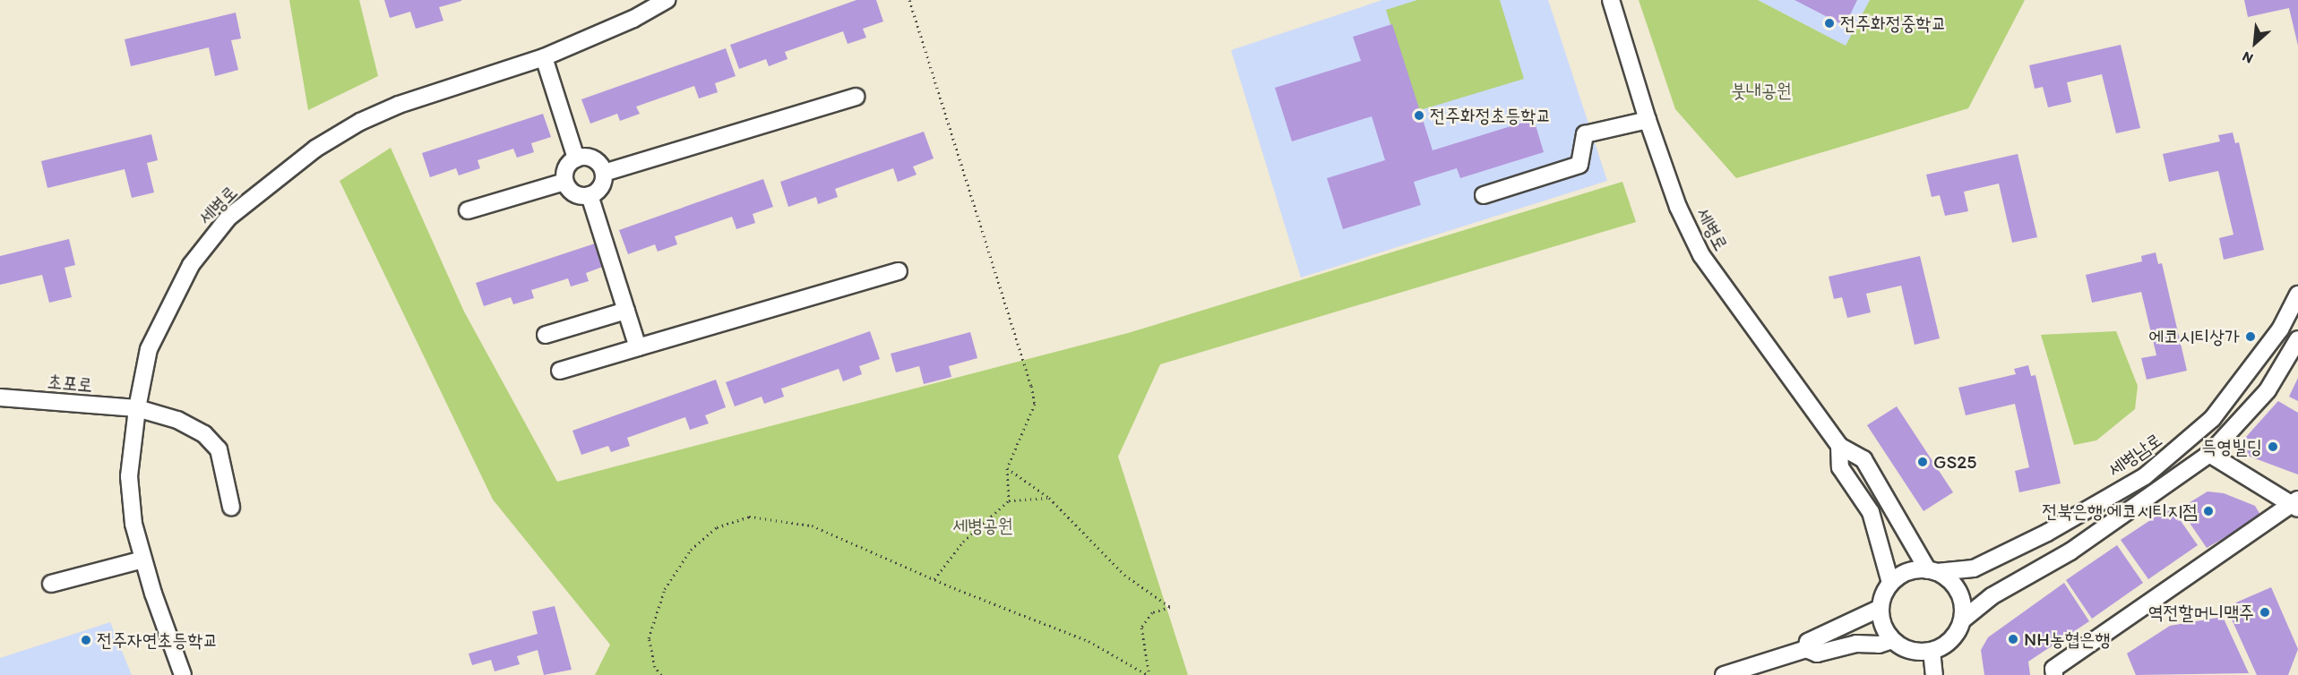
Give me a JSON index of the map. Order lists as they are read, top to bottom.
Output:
{
  "streets": {
    "street": ["세병로", "초포로", "세병남로"]
  },
  "crossings": [
    ["세병로", "초포로"],
    ["세병로", "세병남로"]
  ],
  "parks": ["붓내공원", "세병공원"],
  "places": [
    "전주화정중학교",
    "전주화정초등학교",
    "에코시티상가",
    "득영빌딩",
    "GS25",
    "전북은행 에코시티지점",
    "역전할머니맥주",
    "NH농협은행",
    "전주자연초등학교"
  ],
  "north": "bottom left"
}
